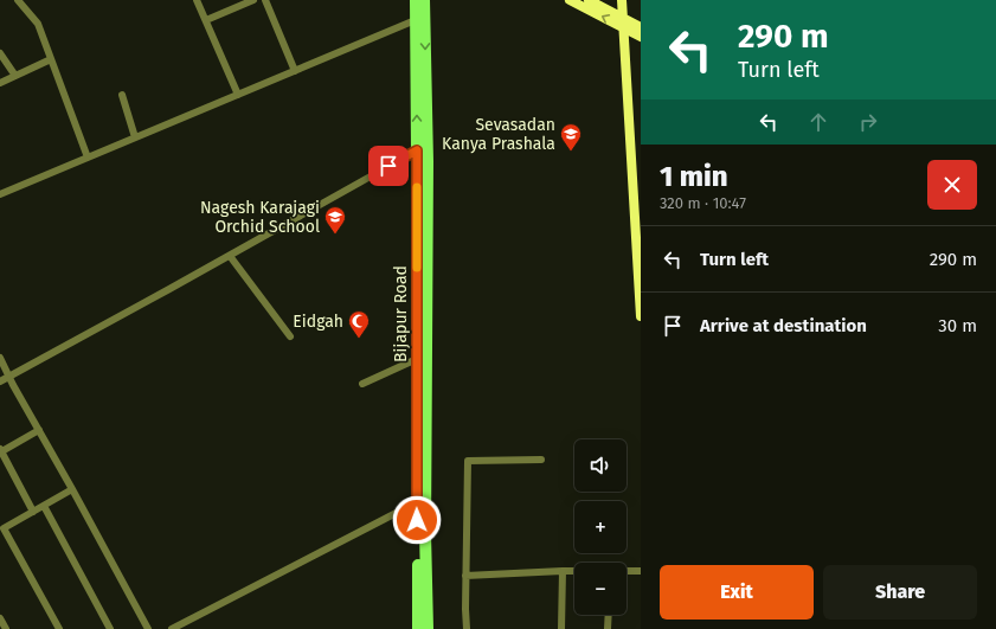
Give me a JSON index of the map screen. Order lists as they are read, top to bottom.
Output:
{
  "streets": {
    "main road": ["Bijapur Road"]
  },
  "places": {
    "school or university": ["Sevasadan Kanya Prashala", "Nagesh Karajagi Orchid School"],
    "mosque": ["Eidgah"]
  },
  "page": {
    "turn": ["290 m", "Turn left"],
    "heading": ["1 min", "320 m · 10:47"],
    "list": [
      {
        "name": "Turn left",
        "value": "290 m"
      },
      {
        "name": "Arrive at destination",
        "value": "30 m"
      }
    ],
    "map_buttons": ["+", "−"],
    "buttons": ["Exit", "Share"]
  }
}
